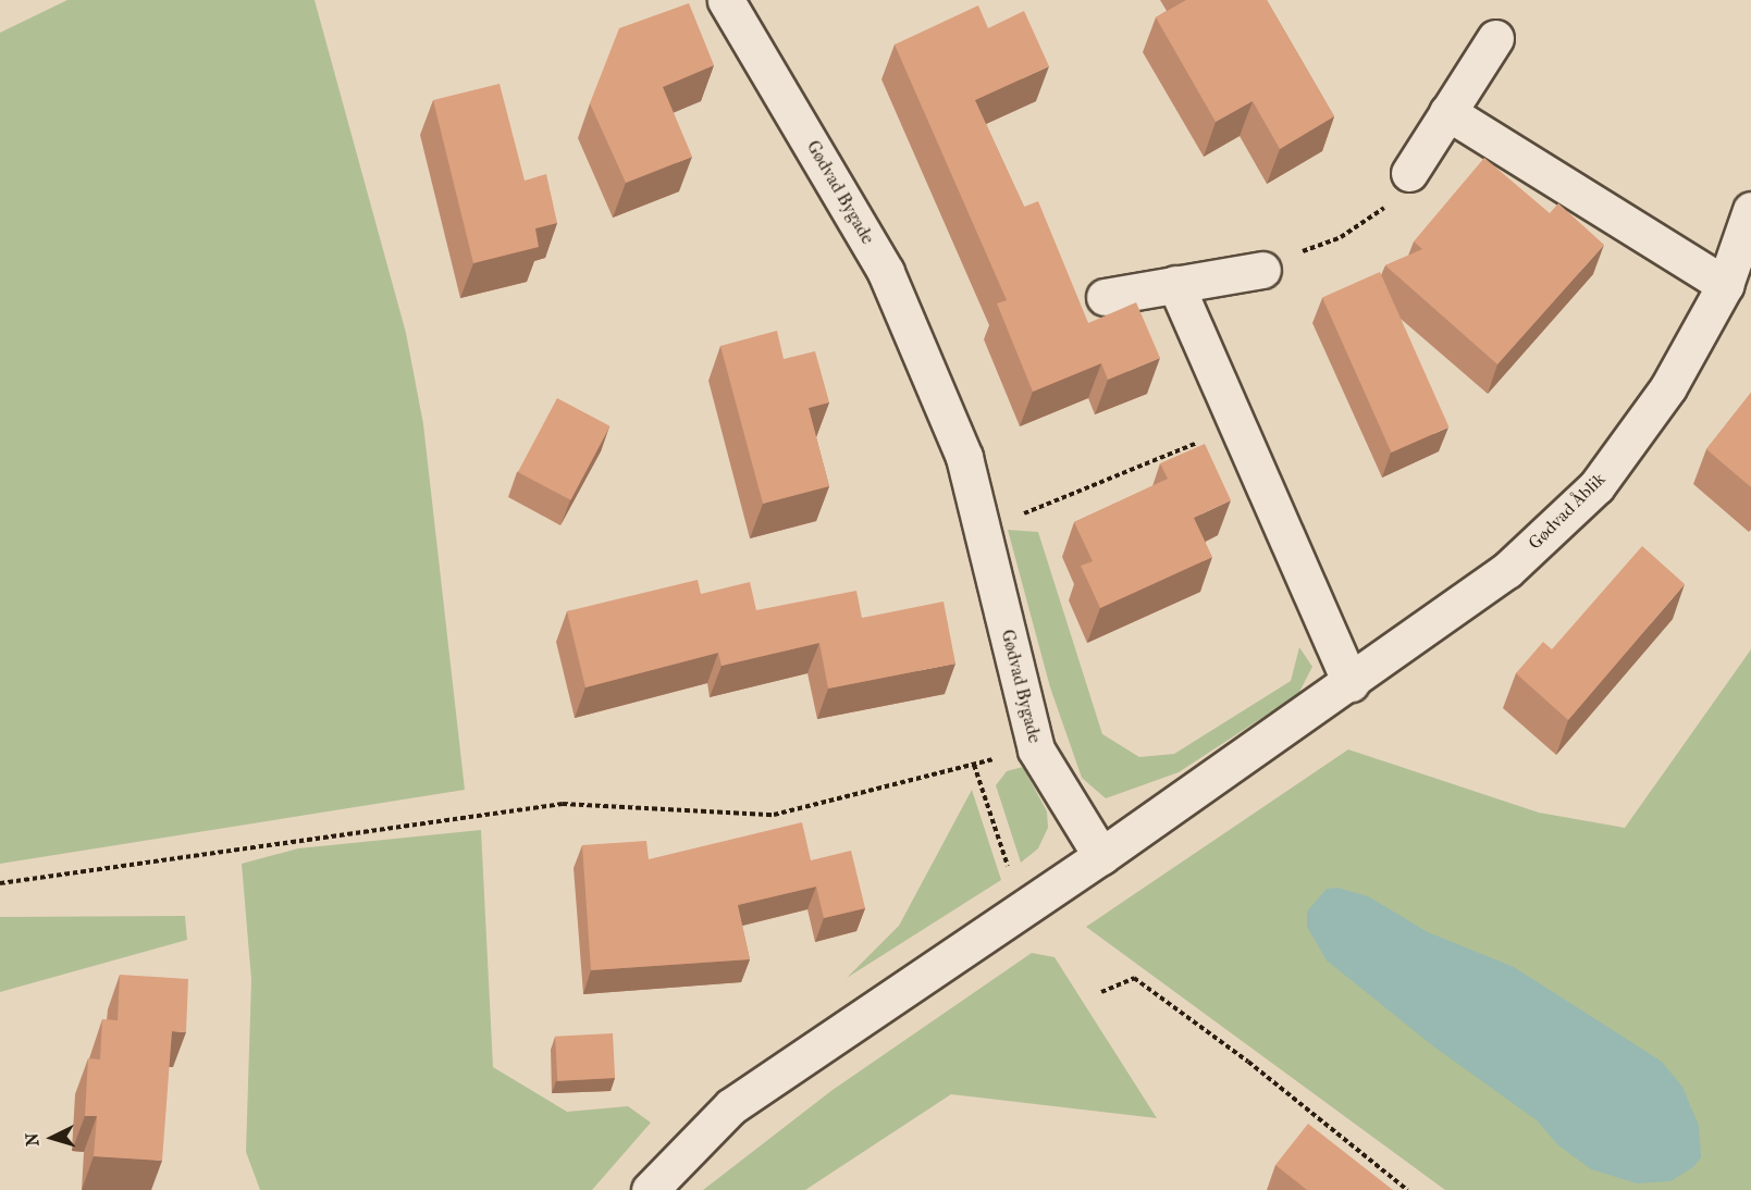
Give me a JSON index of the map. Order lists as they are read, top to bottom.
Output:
{
  "streets": {
    "street": ["Gødvad Bygade", "Gødvad Åblik"]
  },
  "crossings": [
    ["Gødvad Bygade", "Gødvad Åblik"]
  ],
  "north": "left"
}
